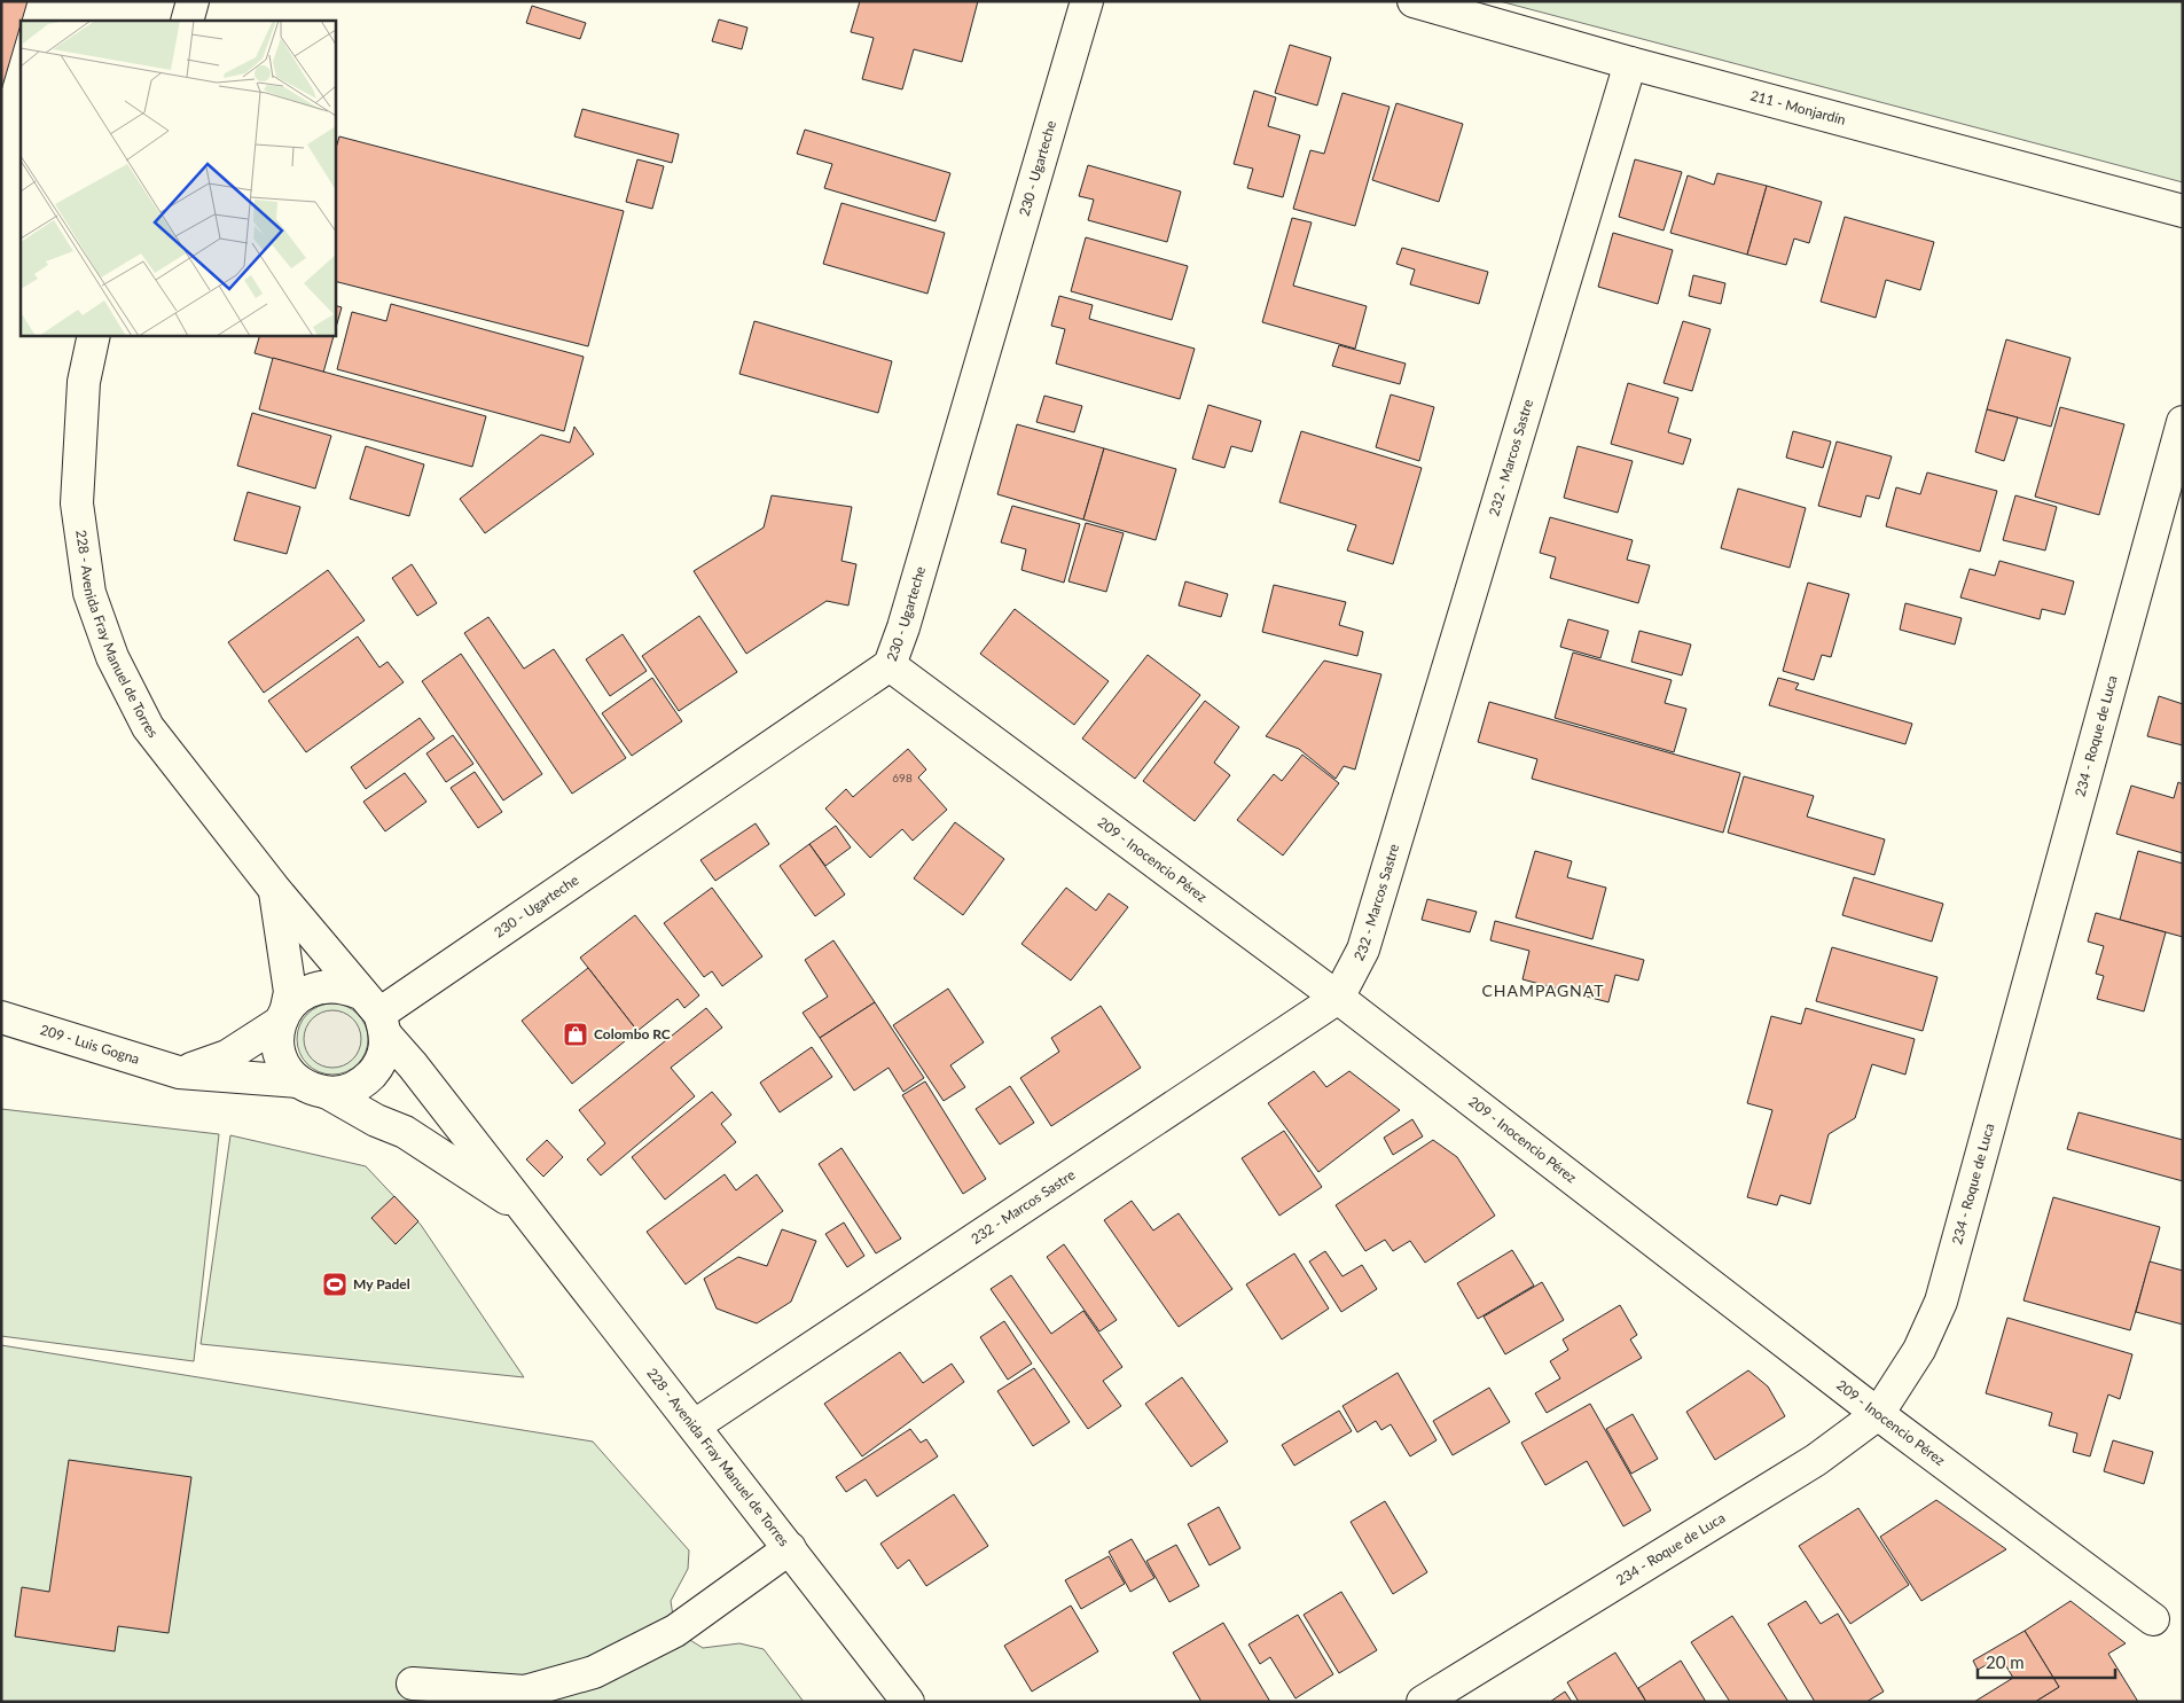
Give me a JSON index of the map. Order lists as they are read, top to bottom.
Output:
{
  "streets": {
    "street": [
      "211 - Monjardín",
      "230 - Ugarteche",
      "232 - Marcos Sastre",
      "228 - Avenida Fray Manuel de Torres",
      "234 - Roque de Luca",
      "209 - Inocencio Pérez",
      "209 - Luis Gogna"
    ]
  },
  "crossings": [
    ["211 - Monjardín", "232 - Marcos Sastre"],
    ["230 - Ugarteche", "228 - Avenida Fray Manuel de Torres"],
    ["230 - Ugarteche", "209 - Inocencio Pérez"],
    ["230 - Ugarteche", "209 - Luis Gogna"],
    ["232 - Marcos Sastre", "228 - Avenida Fray Manuel de Torres"],
    ["232 - Marcos Sastre", "209 - Inocencio Pérez"],
    ["228 - Avenida Fray Manuel de Torres", "209 - Luis Gogna"],
    ["234 - Roque de Luca", "209 - Inocencio Pérez"]
  ],
  "districts": ["CHAMPAGNAT"],
  "places": {
    "shop": ["Colombo RC"],
    "sports": ["My Padel"]
  },
  "house_numbers": ["698"],
  "scale_bar": "20 m"
}
